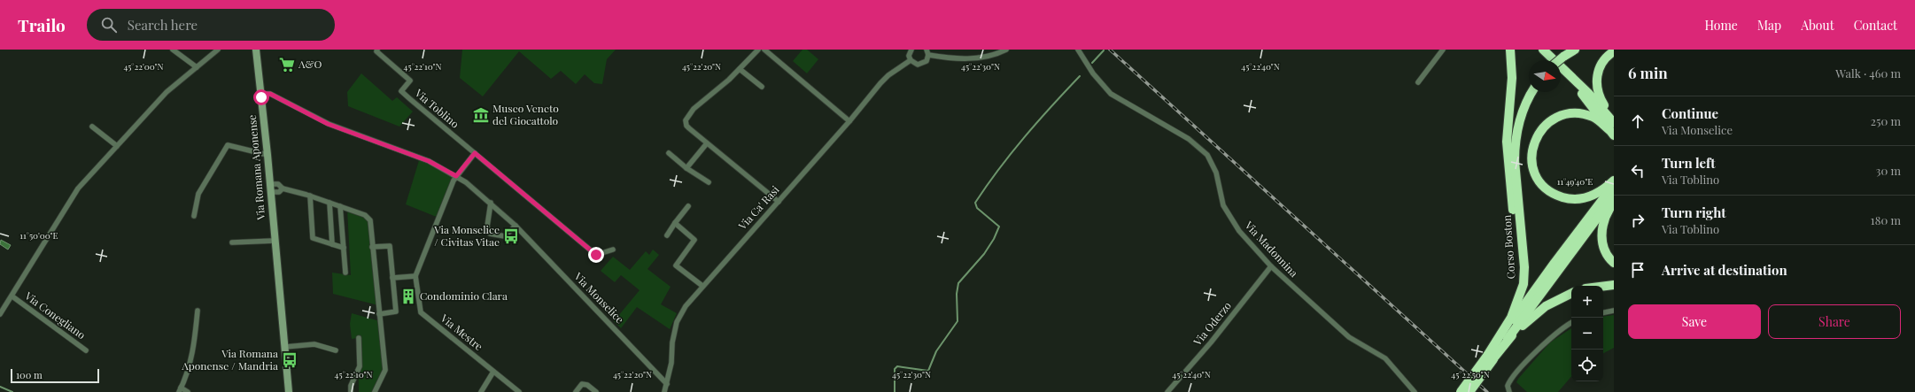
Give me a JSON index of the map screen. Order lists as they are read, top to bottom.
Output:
{
  "streets": {
    "highway": ["Corso Boston"],
    "street": [
      "Via Toblino",
      "Via Romana Aponense",
      "Via Ca' Rasi",
      "Via Madonnina",
      "Via Monselice",
      "Via Conegliano",
      "Via Oderzo",
      "Via Mestre"
    ]
  },
  "crossings": [
    ["Via Romana Aponense", "Via Monselice"],
    ["Via Ca' Rasi", "Via Monselice"],
    ["Via Madonnina", "Via Oderzo"],
    ["Via Monselice", "Via Mestre"]
  ],
  "places": {
    "supermarket": ["A&O"],
    "museum": ["Museo Veneto del Giocattolo"],
    "bus stop": ["Via Monselice / Civitas Vitae", "Via Romana Aponense / Mandria"],
    "building": ["Condominio Clara"]
  },
  "scale_bar": "100 m",
  "north": "right",
  "page": {
    "header": "Trailo",
    "search": "Search here",
    "nav": [
      "Home",
      "Map",
      "About",
      "Contact"
    ],
    "heading": ["6 min", "Walk · 460 m"],
    "list": [
      ["Continue", "Via Monselice", "250 m"],
      ["Turn left", "Via Toblino", "30 m"],
      ["Turn right", "Via Toblino", "180 m"],
      "Arrive at destination"
    ],
    "map_buttons": ["+", "−"],
    "buttons": ["Save", "Share"],
    "scale": "100 m"
  },
  "coordinates": [
    "45°22'00\"N",
    "45°22'10\"N",
    "45°22'20\"N",
    "45°22'30\"N",
    "45°22'40\"N",
    "11°49'40\"E",
    "11°50'00\"E",
    "45°22'50\"N"
  ]
}
